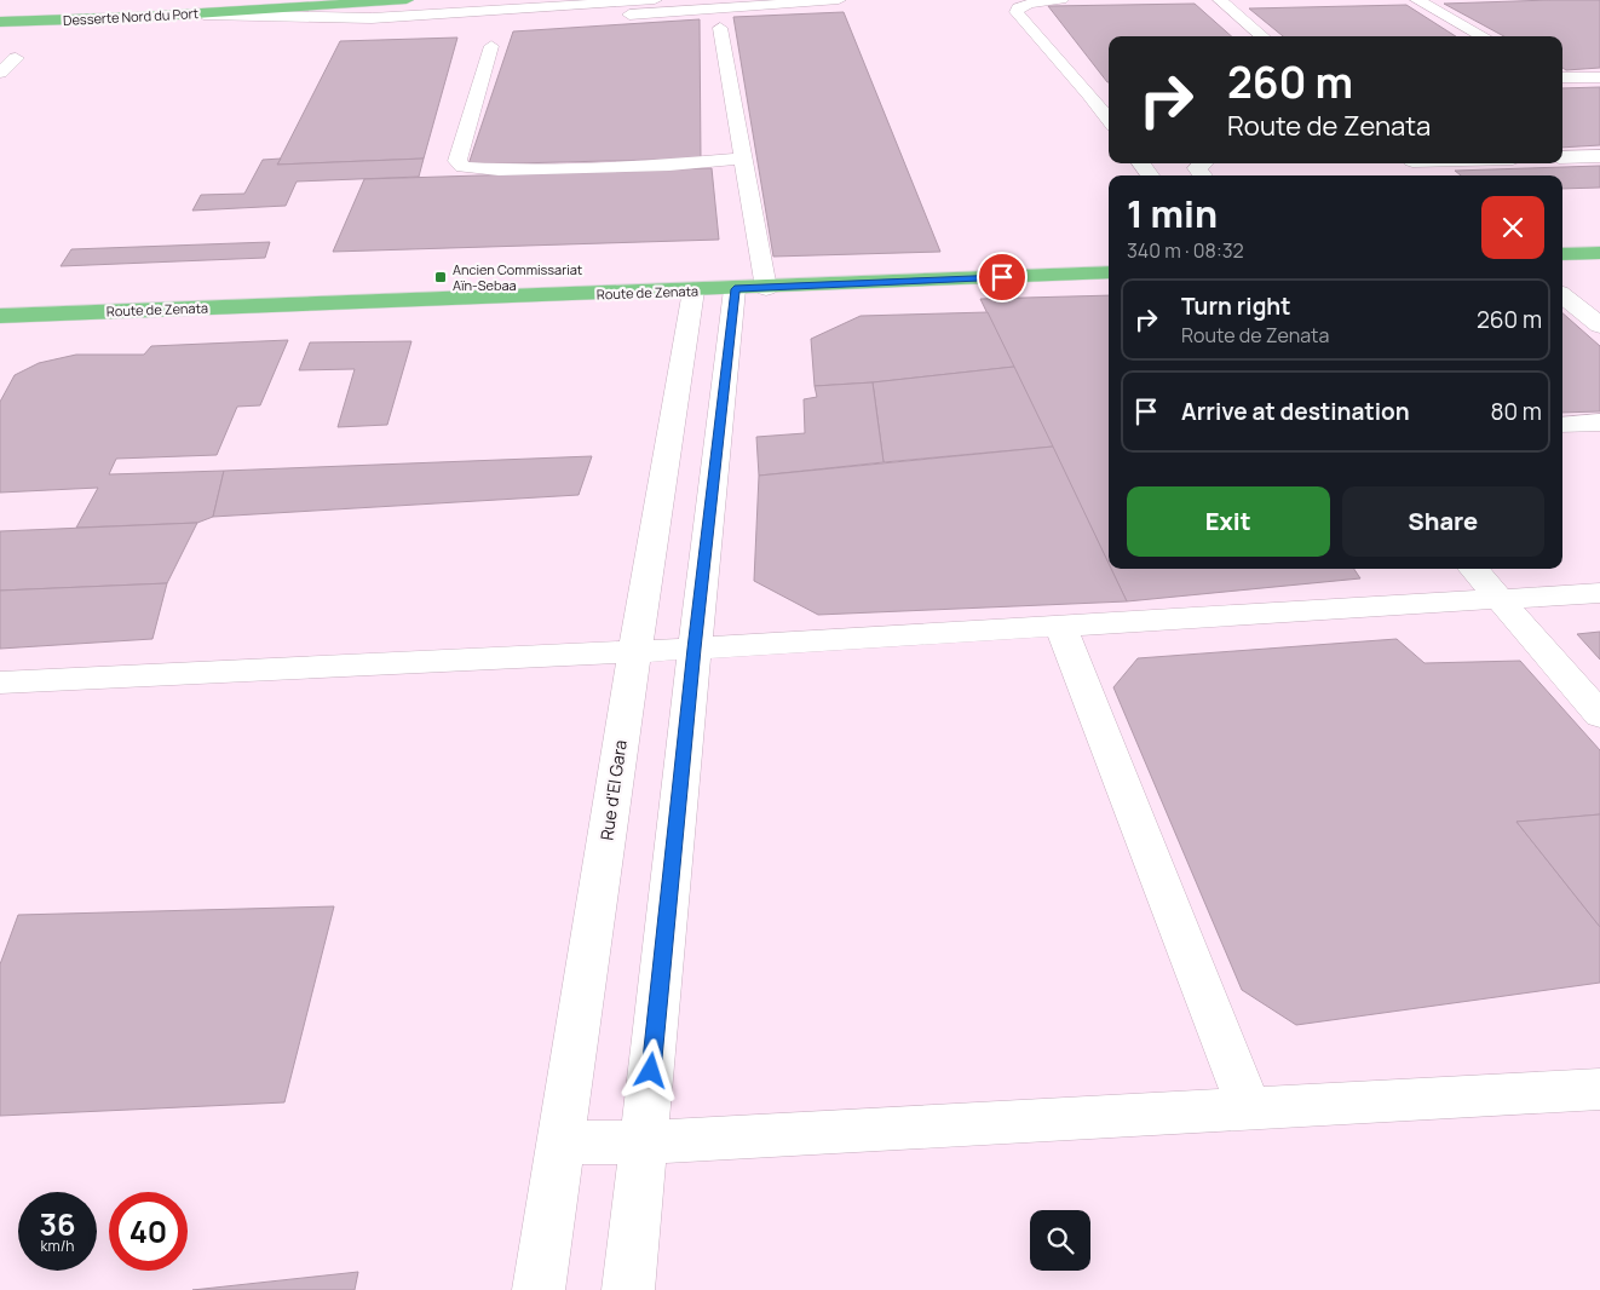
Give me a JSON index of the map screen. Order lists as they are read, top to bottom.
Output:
{
  "streets": {
    "main road": ["Desserte Nord du Port", "Route de Zenata"],
    "street": ["Rue d'El Gara"]
  },
  "crossings": [
    ["Route de Zenata", "Rue d'El Gara"]
  ],
  "places": {
    "transit": ["Ancien Commissariat Aïn-Sebaa"]
  },
  "page": {
    "turn": ["260 m", "Route de Zenata"],
    "heading": ["1 min", "340 m · 08:32"],
    "list": [
      {
        "name": "Turn right",
        "note": "Route de Zenata",
        "value": "260 m"
      },
      {
        "name": "Arrive at destination",
        "value": "80 m"
      }
    ],
    "buttons": ["Exit", "Share"],
    "speed": "36 km/h",
    "limit": "40"
  }
}
